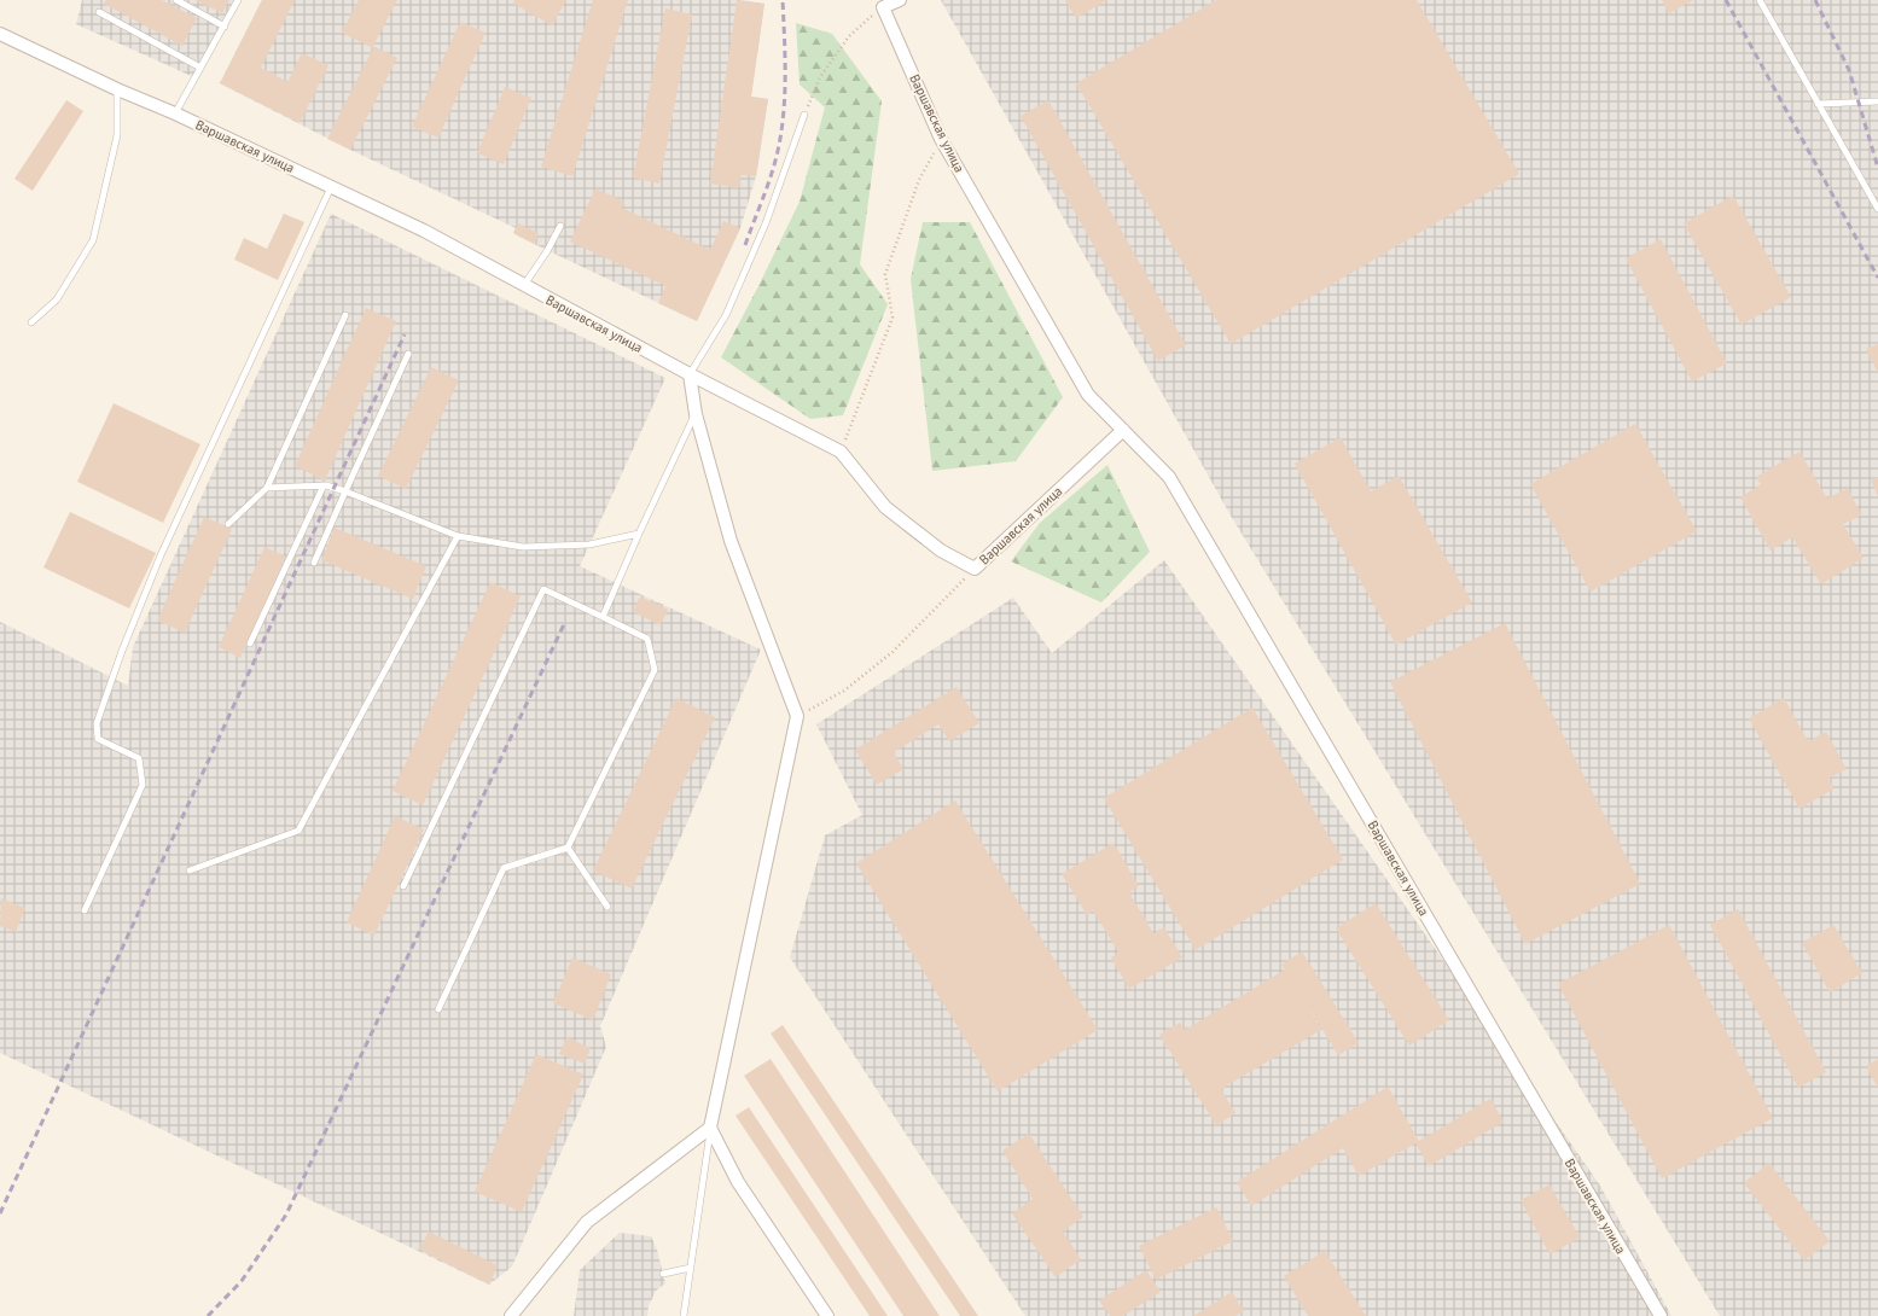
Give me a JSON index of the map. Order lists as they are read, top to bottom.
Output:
{
  "streets": {
    "street": ["Варшавская улица"]
  }
}
